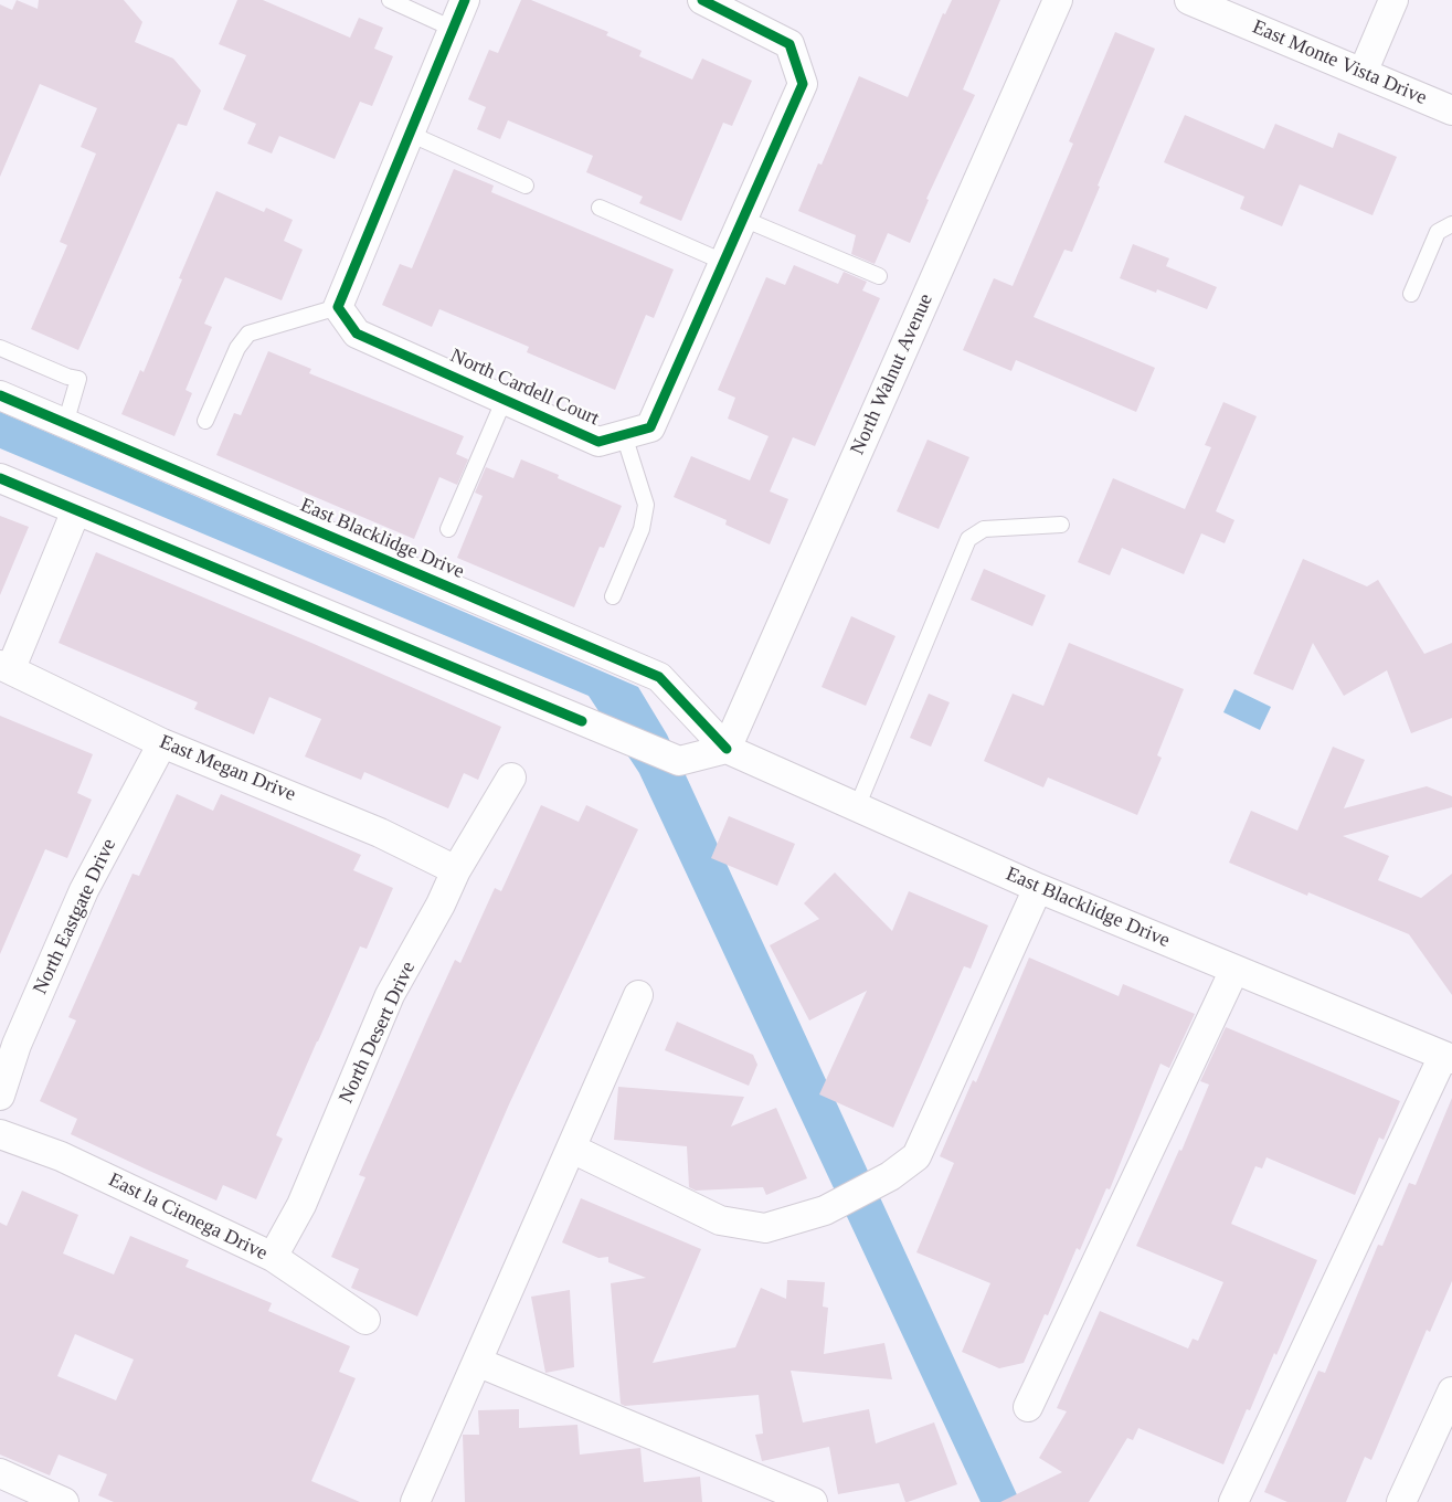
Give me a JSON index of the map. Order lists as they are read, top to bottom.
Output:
{
  "streets": {
    "street": [
      "East Monte Vista Drive",
      "North Walnut Avenue",
      "North Cardell Court",
      "East Blacklidge Drive",
      "East Megan Drive",
      "North Eastgate Drive",
      "North Desert Drive",
      "East la Cienega Drive"
    ]
  },
  "crossings": [
    ["North Walnut Avenue", "East Blacklidge Drive"],
    ["East Megan Drive", "North Eastgate Drive"],
    ["East Megan Drive", "North Desert Drive"],
    ["North Desert Drive", "East la Cienega Drive"]
  ]
}
